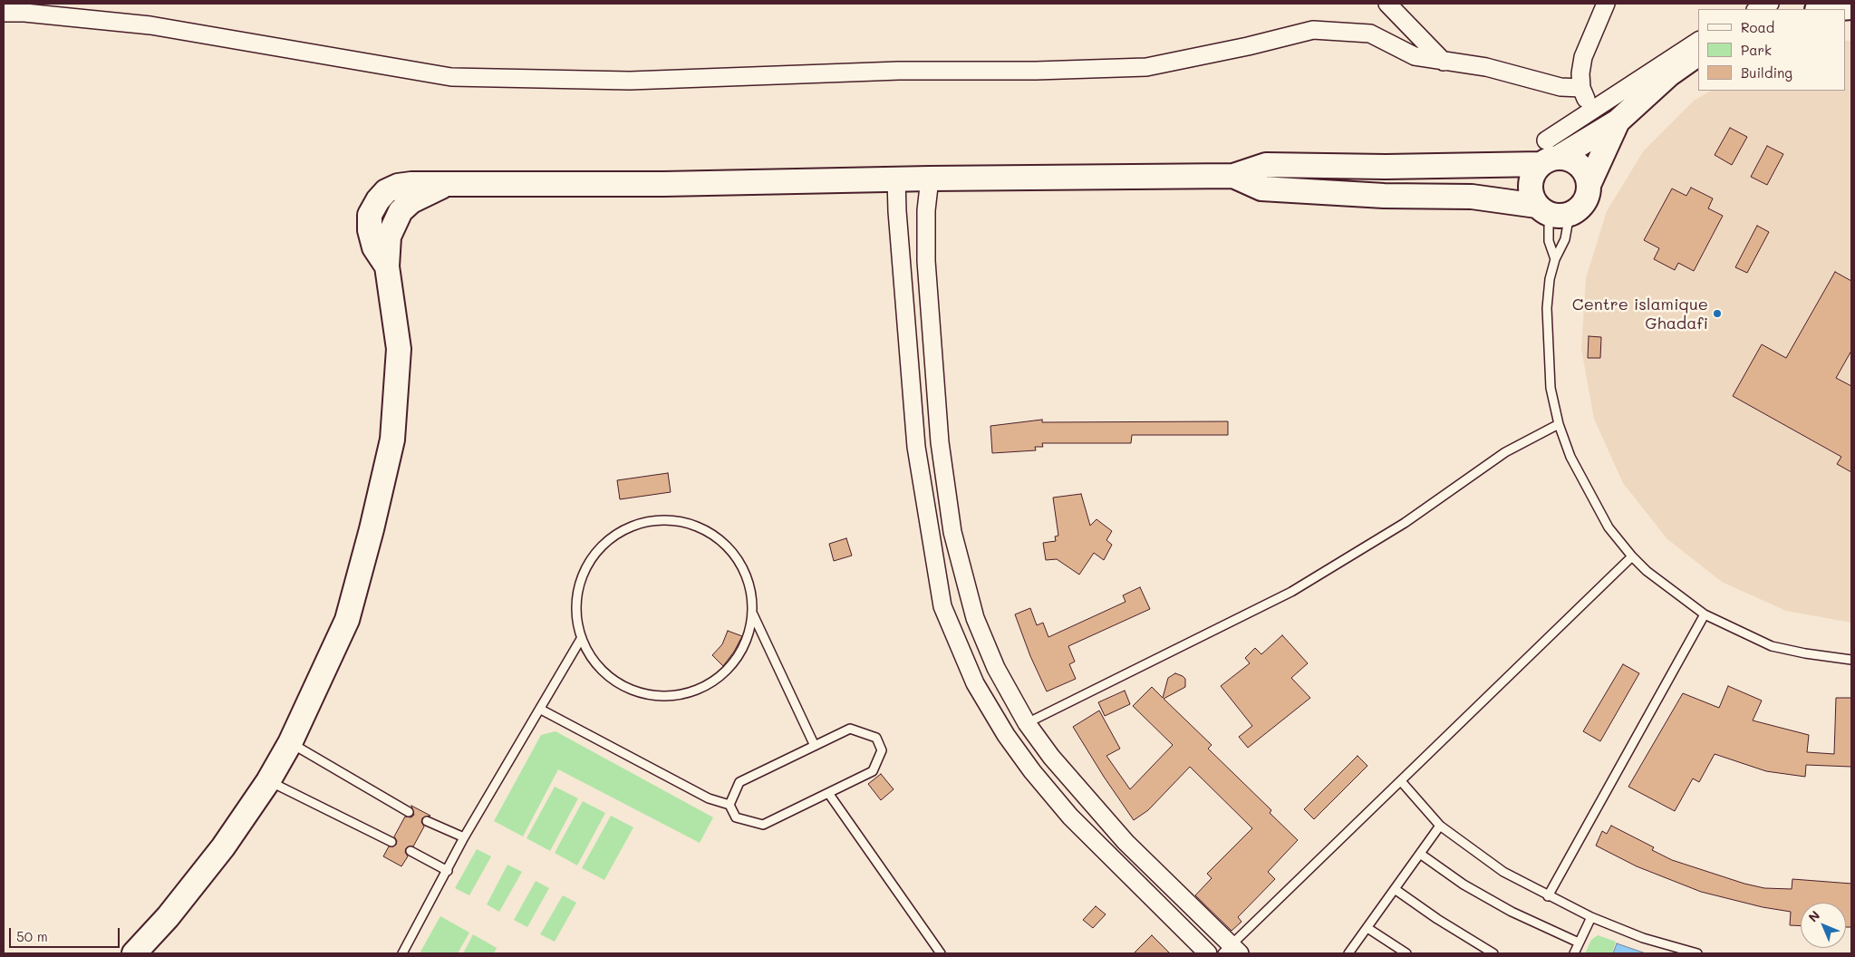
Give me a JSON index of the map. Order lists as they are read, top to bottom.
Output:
{
  "places": ["Centre islamique Ghadafi"],
  "legend": ["Road", "Park", "Building"],
  "scale_bar": "50 m",
  "north": "top left"
}
